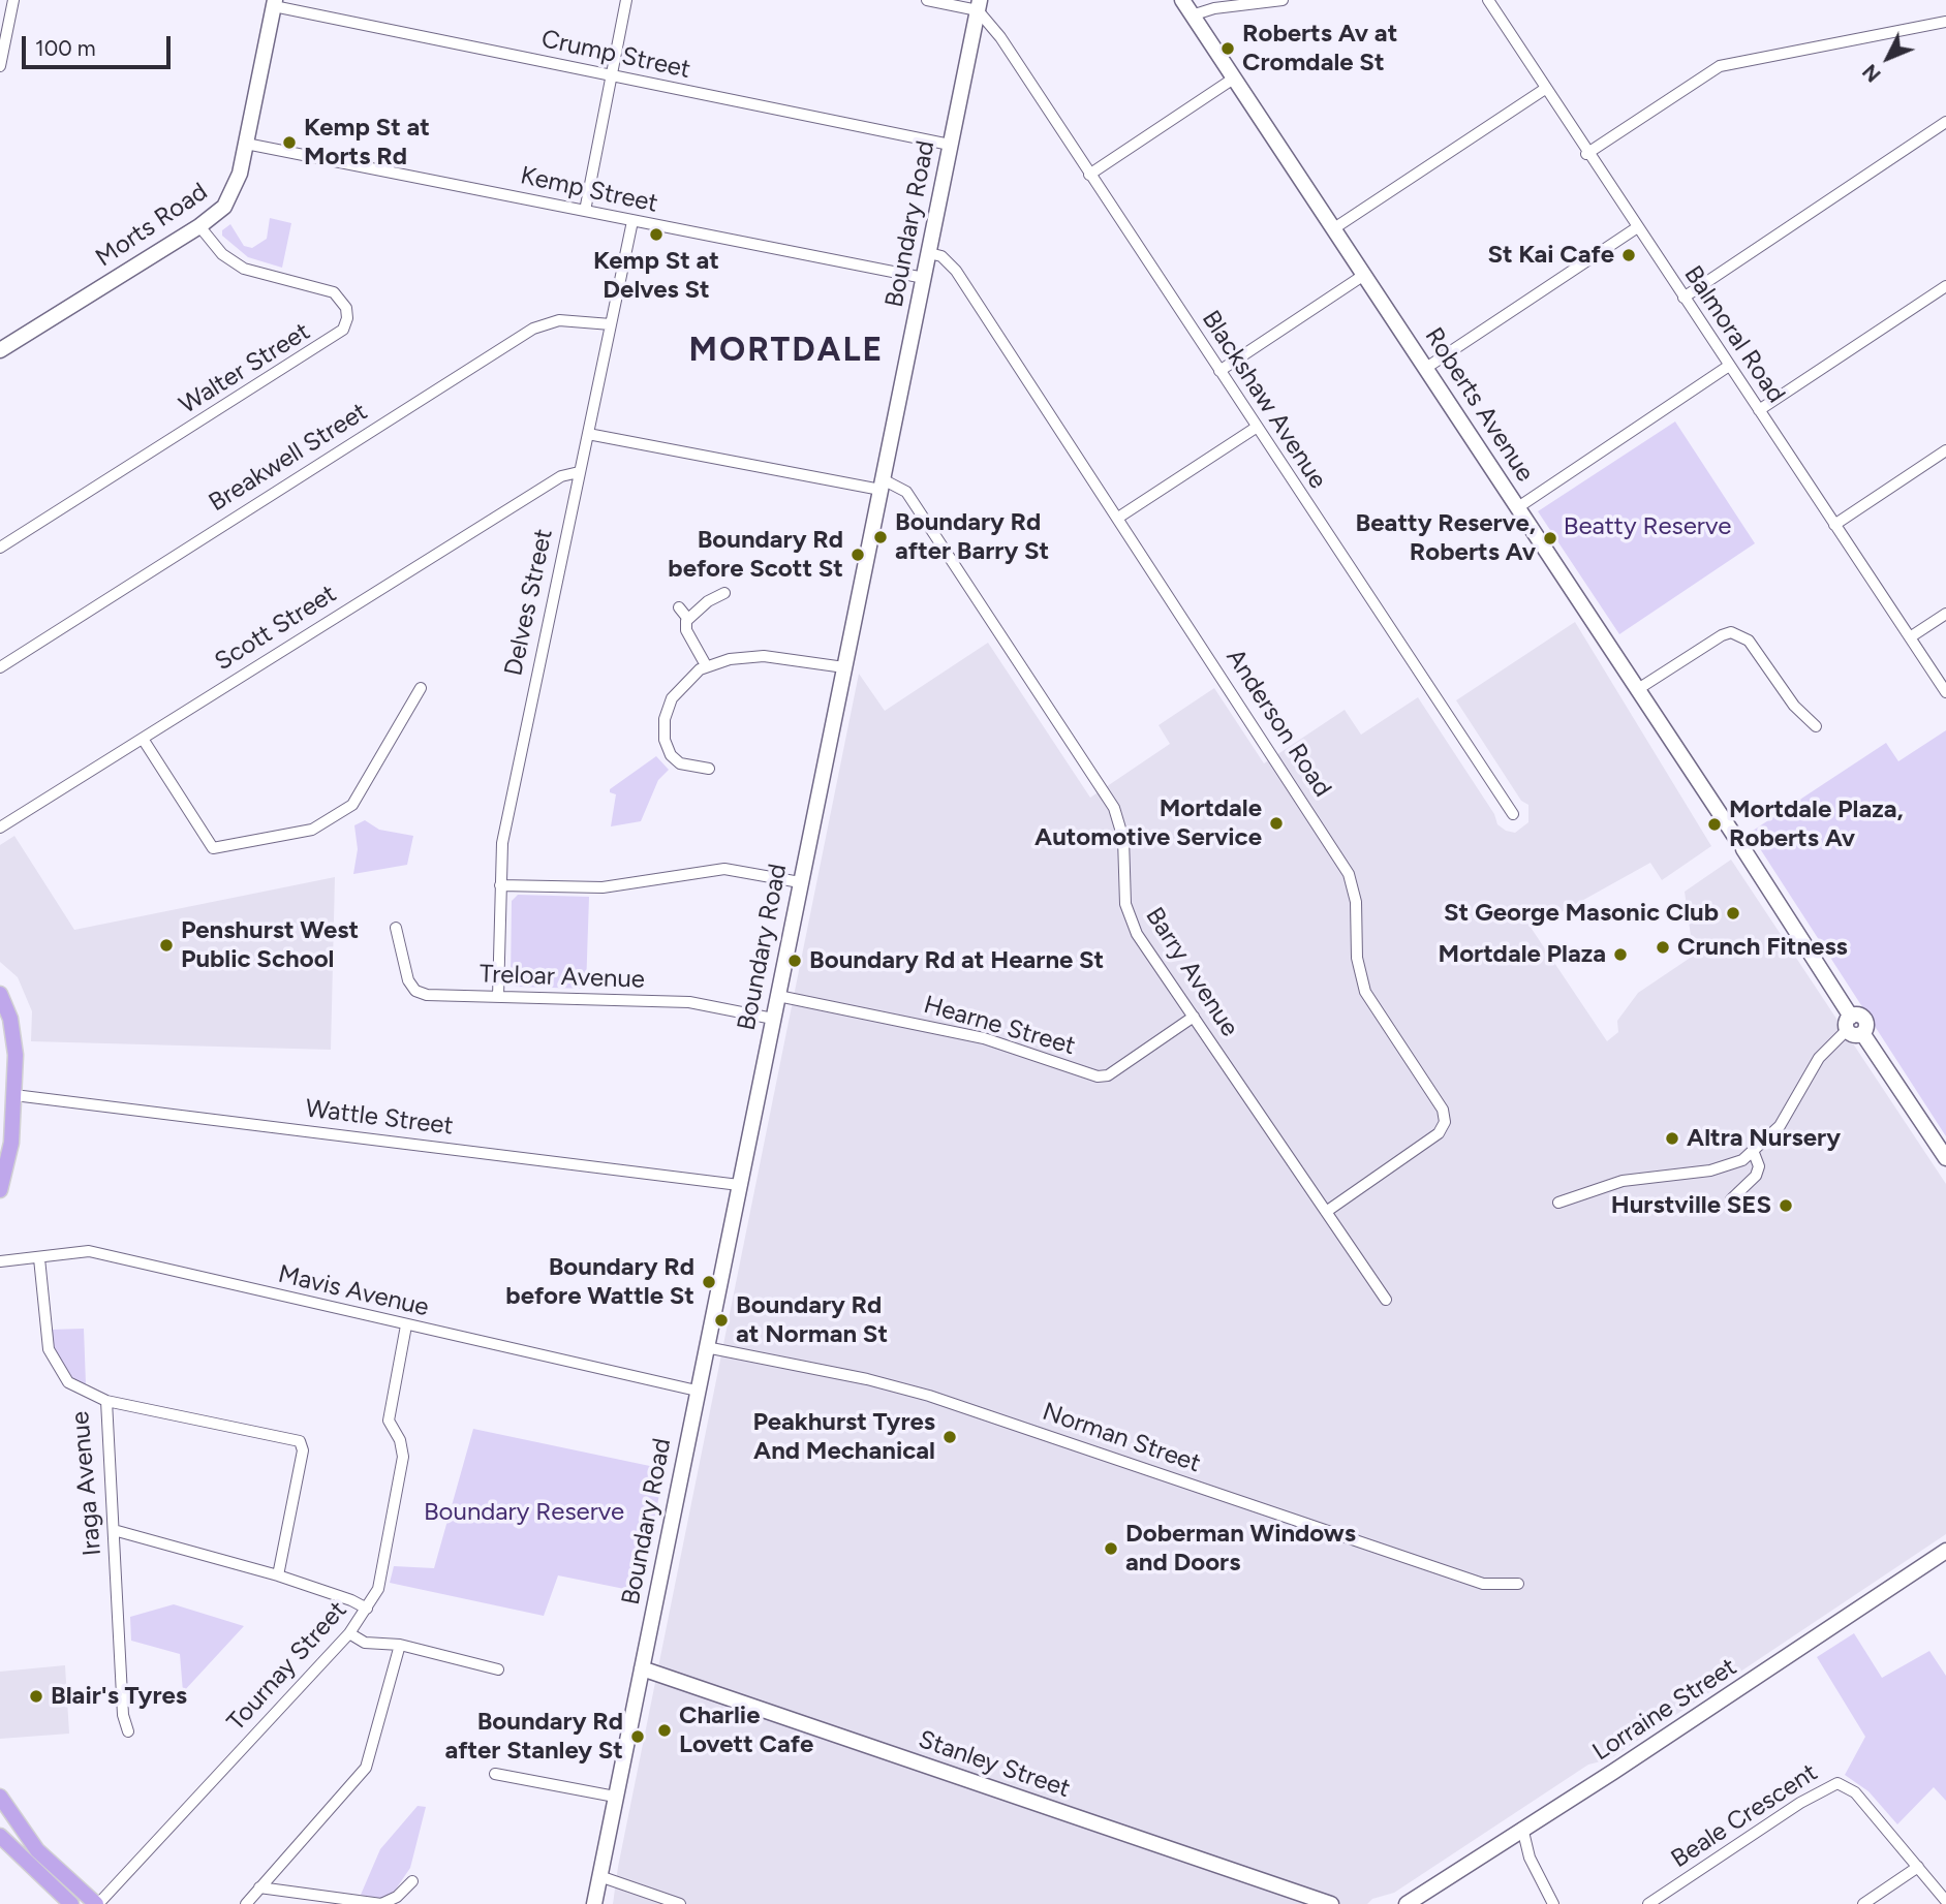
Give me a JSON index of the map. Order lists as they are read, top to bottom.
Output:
{
  "streets": {
    "street": [
      "Crump Street",
      "Kemp Street",
      "Boundary Road",
      "Morts Road",
      "Balmoral Road",
      "Walter Street",
      "Blackshaw Avenue",
      "Roberts Avenue",
      "Breakwell Street",
      "Delves Street",
      "Scott Street",
      "Anderson Road",
      "Barry Avenue",
      "Treloar Avenue",
      "Hearne Street",
      "Wattle Street",
      "Mavis Avenue",
      "Norman Street",
      "Iraga Avenue",
      "Tournay Street",
      "Lorraine Street",
      "Stanley Street",
      "Beale Crescent"
    ]
  },
  "crossings": [
    ["Crump Street", "Boundary Road"],
    ["Crump Street", "Morts Road"],
    ["Kemp Street", "Boundary Road"],
    ["Kemp Street", "Morts Road"],
    ["Kemp Street", "Delves Street"],
    ["Boundary Road", "Blackshaw Avenue"],
    ["Boundary Road", "Anderson Road"],
    ["Boundary Road", "Barry Avenue"],
    ["Boundary Road", "Treloar Avenue"],
    ["Boundary Road", "Hearne Street"],
    ["Boundary Road", "Wattle Street"],
    ["Boundary Road", "Mavis Avenue"],
    ["Boundary Road", "Norman Street"],
    ["Boundary Road", "Stanley Street"],
    ["Morts Road", "Walter Street"],
    ["Breakwell Street", "Delves Street"],
    ["Delves Street", "Scott Street"],
    ["Delves Street", "Treloar Avenue"],
    ["Anderson Road", "Barry Avenue"],
    ["Barry Avenue", "Hearne Street"],
    ["Mavis Avenue", "Iraga Avenue"],
    ["Mavis Avenue", "Tournay Street"]
  ],
  "districts": ["MORTDALE"],
  "parks": ["Beatty Reserve", "Boundary Reserve"],
  "places": [
    "Roberts Av at Cromdale St",
    "Kemp St at Morts Rd",
    "Kemp St at Delves St",
    "St Kai Cafe",
    "Boundary Rd after Barry St",
    "Beatty Reserve, Roberts Av",
    "Boundary Rd before Scott St",
    "Mortdale Automotive Service",
    "Mortdale Plaza, Roberts Av",
    "St George Masonic Club",
    "Penshurst West Public School",
    "Crunch Fitness",
    "Mortdale Plaza",
    "Boundary Rd at Hearne St",
    "Altra Nursery",
    "Hurstville SES",
    "Boundary Rd before Wattle St",
    "Boundary Rd at Norman St",
    "Peakhurst Tyres And Mechanical",
    "Doberman Windows and Doors",
    "Blair's Tyres",
    "Charlie Lovett Cafe",
    "Boundary Rd after Stanley St"
  ],
  "scale_bar": "100 m",
  "north": "bottom left"
}
